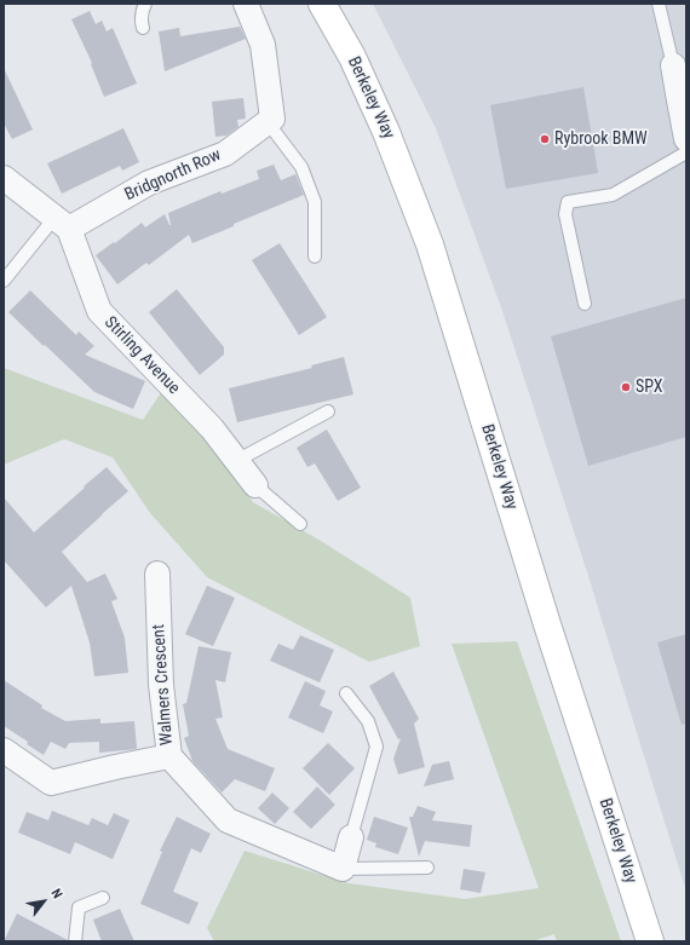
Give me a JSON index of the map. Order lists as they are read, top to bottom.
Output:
{
  "streets": {
    "main road": ["Berkeley Way"],
    "street": ["Bridgnorth Row", "Stirling Avenue", "Walmers Crescent"]
  },
  "crossings": [
    ["Bridgnorth Row", "Stirling Avenue"]
  ],
  "places": ["Rybrook BMW", "SPX"],
  "north": "top right"
}
